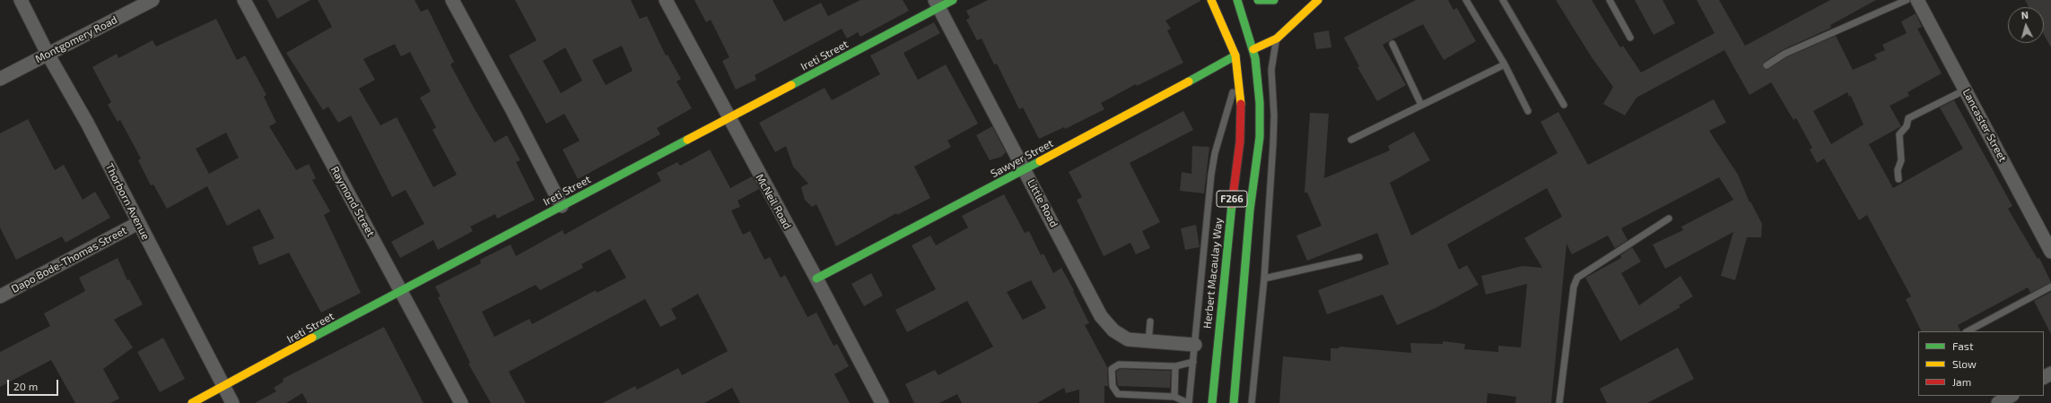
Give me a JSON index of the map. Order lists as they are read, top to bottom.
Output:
{
  "streets": {
    "main road": [
      "Ireti Street",
      "Sawyer Street",
      "F266",
      "Herbert Macaulay Way"
    ],
    "street": [
      "Montgomery Road",
      "Lancaster Street",
      "Thorborn Avenue",
      "Raymond Street",
      "McNeil Road",
      "Little Road",
      "Dapo Bode-Thomas Street"
    ]
  },
  "crossings": [
    ["Montgomery Road", "Thorborn Avenue"],
    ["Ireti Street", "Thorborn Avenue"],
    ["Ireti Street", "Raymond Street"],
    ["Ireti Street", "McNeil Road"],
    ["Ireti Street", "Little Road"],
    ["Sawyer Street", "McNeil Road"],
    ["Sawyer Street", "Little Road"],
    ["Sawyer Street", "Herbert Macaulay Way"],
    ["Thorborn Avenue", "Dapo Bode-Thomas Street"]
  ],
  "legend": ["Fast", "Slow", "Jam"],
  "scale_bar": "20 m",
  "north": "top"
}
